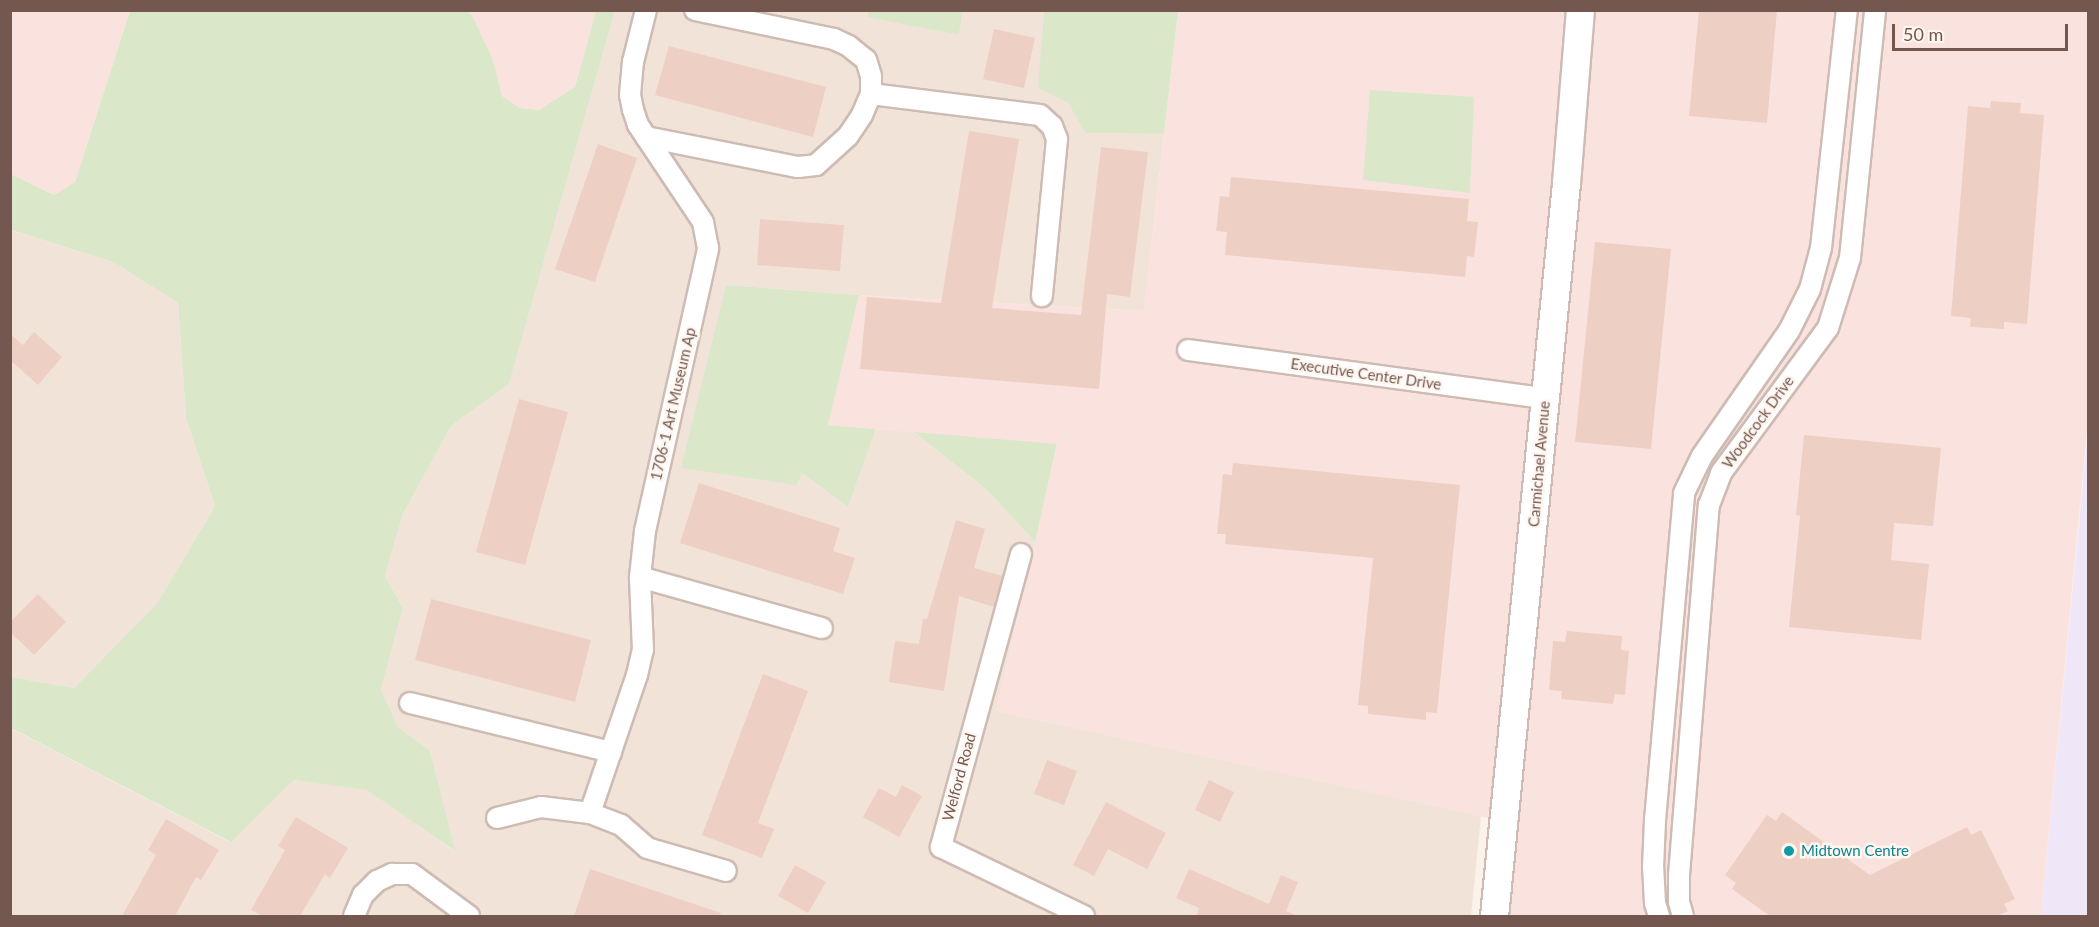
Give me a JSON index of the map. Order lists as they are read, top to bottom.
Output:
{
  "streets": {
    "street": [
      "Executive Center Drive",
      "1706-1 Art Museum Ap",
      "Woodcock Drive",
      "Carmichael Avenue",
      "Welford Road"
    ]
  },
  "crossings": [
    ["Executive Center Drive", "Carmichael Avenue"]
  ],
  "places": ["Midtown Centre"],
  "scale_bar": "50 m"
}
